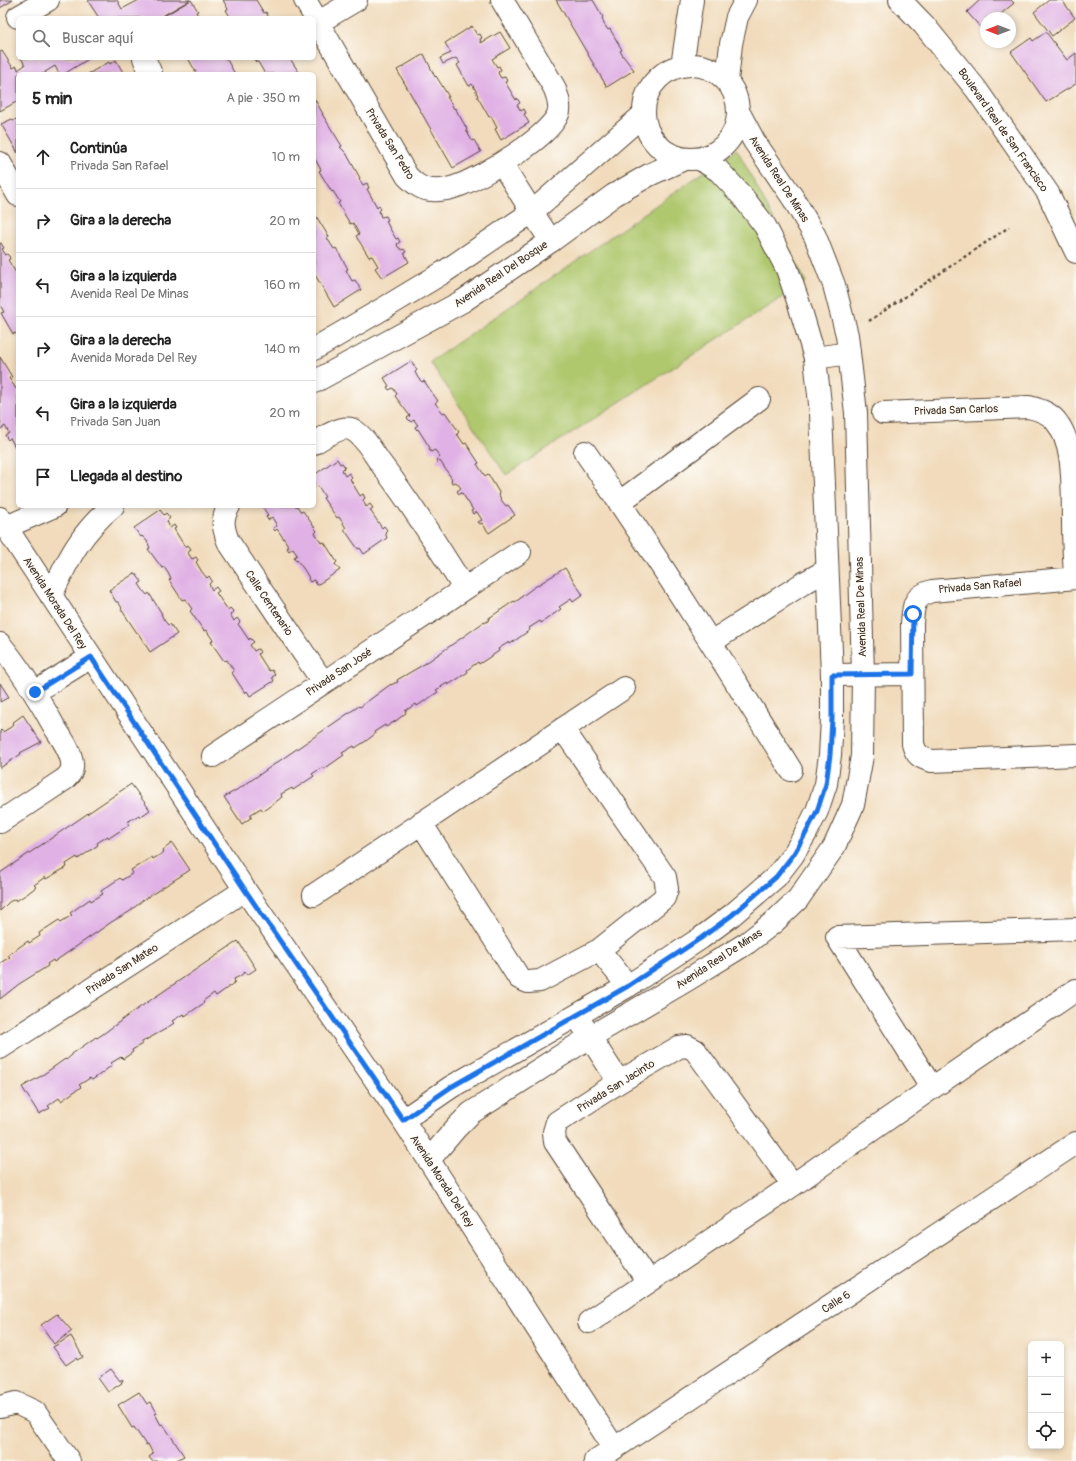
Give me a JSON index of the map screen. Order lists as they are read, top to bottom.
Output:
{
  "streets": {
    "street": [
      "Boulevard Real de San Francisco",
      "Privada San Pedro",
      "Avenida Real De Minas",
      "Avenida Real Del Bosque",
      "Privada San Carlos",
      "Privada San Rafael",
      "Avenida Morada Del Rey",
      "Calle Centenario",
      "Privada San José",
      "Privada San Mateo",
      "Privada San Jacinto",
      "Calle 6"
    ]
  },
  "crossings": [
    ["Avenida Real De Minas", "Avenida Real Del Bosque"],
    ["Avenida Real De Minas", "Avenida Morada Del Rey"],
    ["Privada San Carlos", "Privada San Rafael"],
    ["Avenida Morada Del Rey", "Privada San Mateo"],
    ["Avenida Morada Del Rey", "Calle 6"],
    ["Calle Centenario", "Privada San José"]
  ],
  "north": "left",
  "page": {
    "search": "Buscar aquí",
    "heading": ["5 min", "A pie · 350 m"],
    "list": [
      ["Continúa", "Privada San Rafael", "10 m"],
      ["Gira a la derecha", "20 m"],
      ["Gira a la izquierda", "Avenida Real De Minas", "160 m"],
      ["Gira a la derecha", "Avenida Morada Del Rey", "140 m"],
      ["Gira a la izquierda", "Privada San Juan", "20 m"],
      "Llegada al destino"
    ],
    "map_buttons": ["+", "−"]
  }
}
